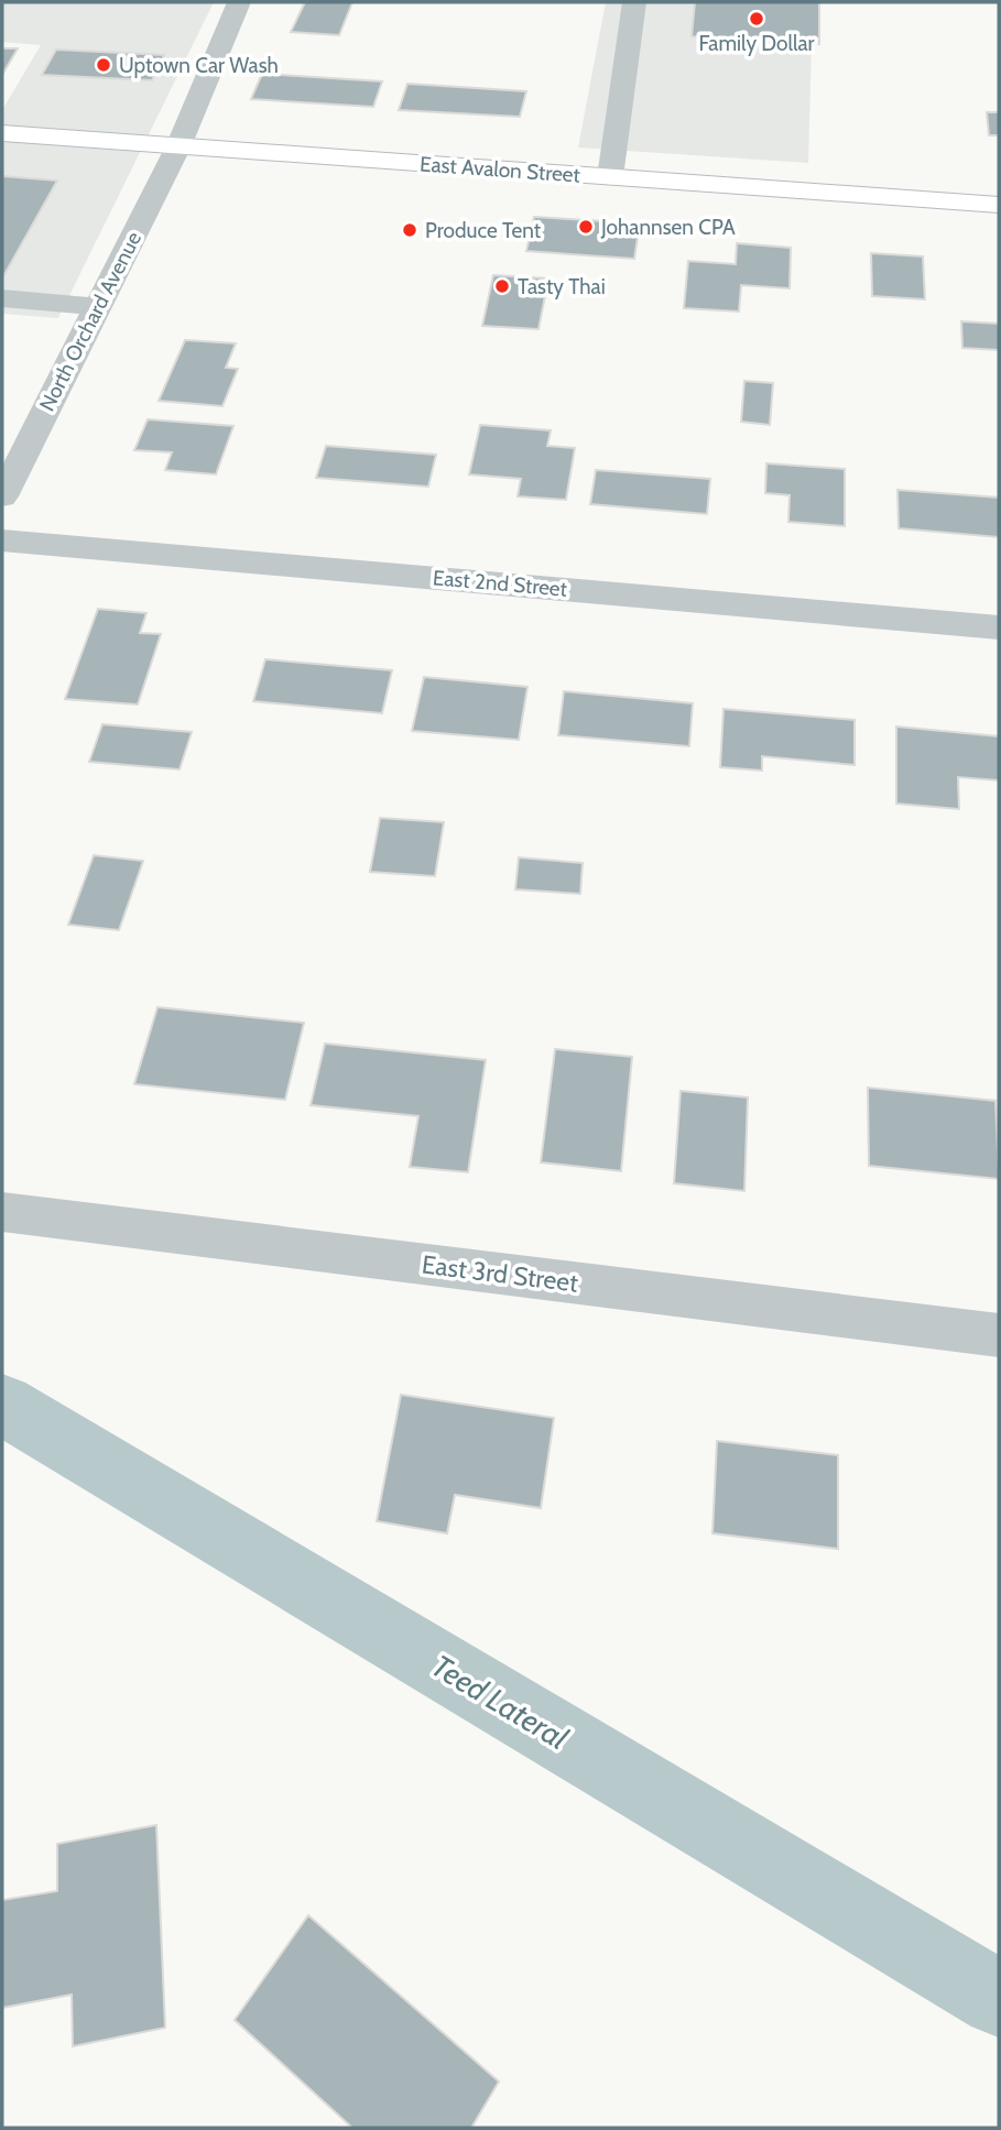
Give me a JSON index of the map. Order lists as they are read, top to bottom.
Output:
{
  "streets": {
    "main road": ["East Avalon Street"],
    "street": ["North Orchard Avenue", "East 2nd Street", "East 3rd Street"]
  },
  "crossings": [
    ["East Avalon Street", "North Orchard Avenue"]
  ],
  "water": ["Teed Lateral"],
  "places": [
    "Family Dollar",
    "Uptown Car Wash",
    "Johannsen CPA",
    "Produce Tent",
    "Tasty Thai"
  ]
}
